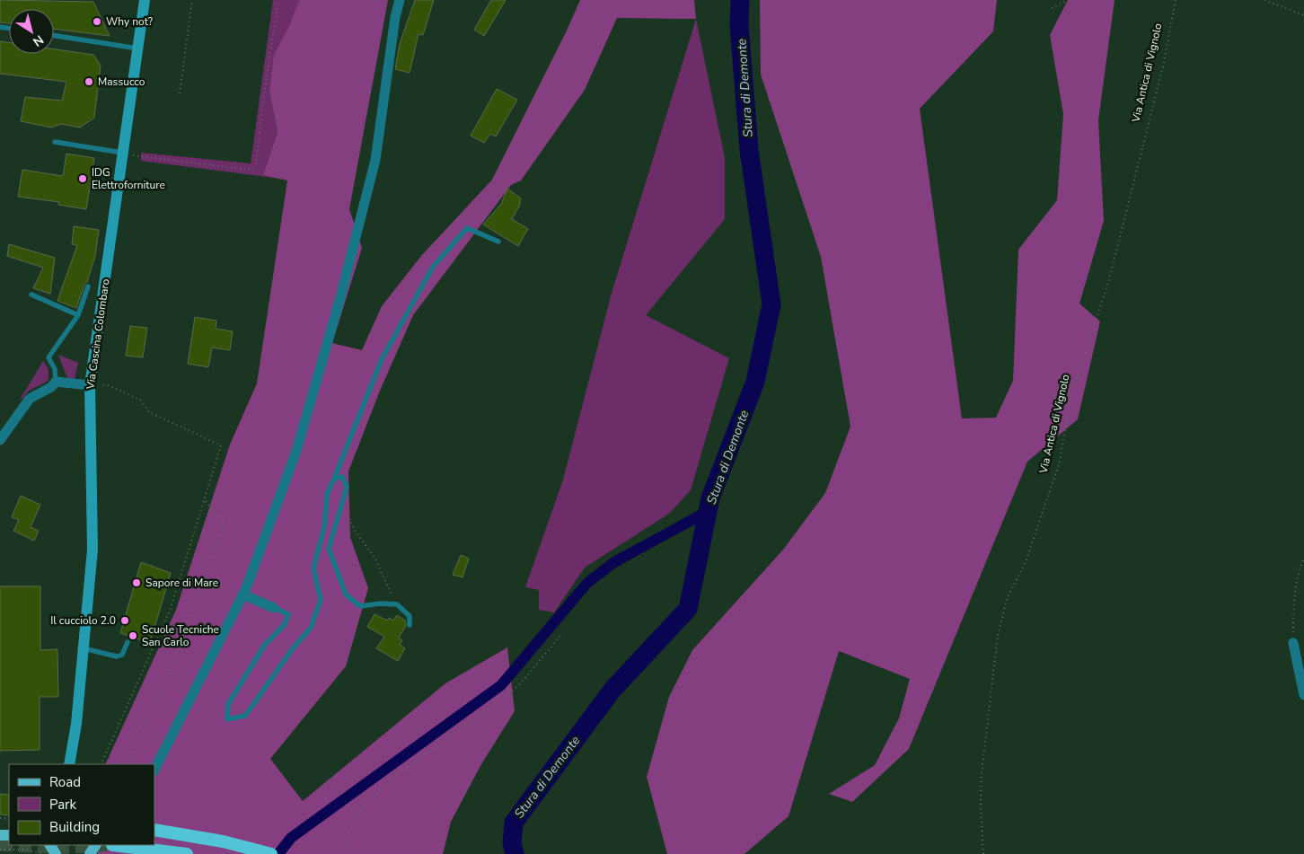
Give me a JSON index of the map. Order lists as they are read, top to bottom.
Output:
{
  "streets": {
    "main road": ["Via Cascina Colombaro"],
    "path": ["Via Antica di Vignolo"]
  },
  "water": ["Stura di Demonte"],
  "places": [
    "Why not?",
    "Massucco",
    "IDG Elettroforniture",
    "Sapore di Mare",
    "Il cucciolo 2.0",
    "Scuole Tecniche San Carlo"
  ],
  "legend": ["Road", "Park", "Building"],
  "north": "bottom right"
}
